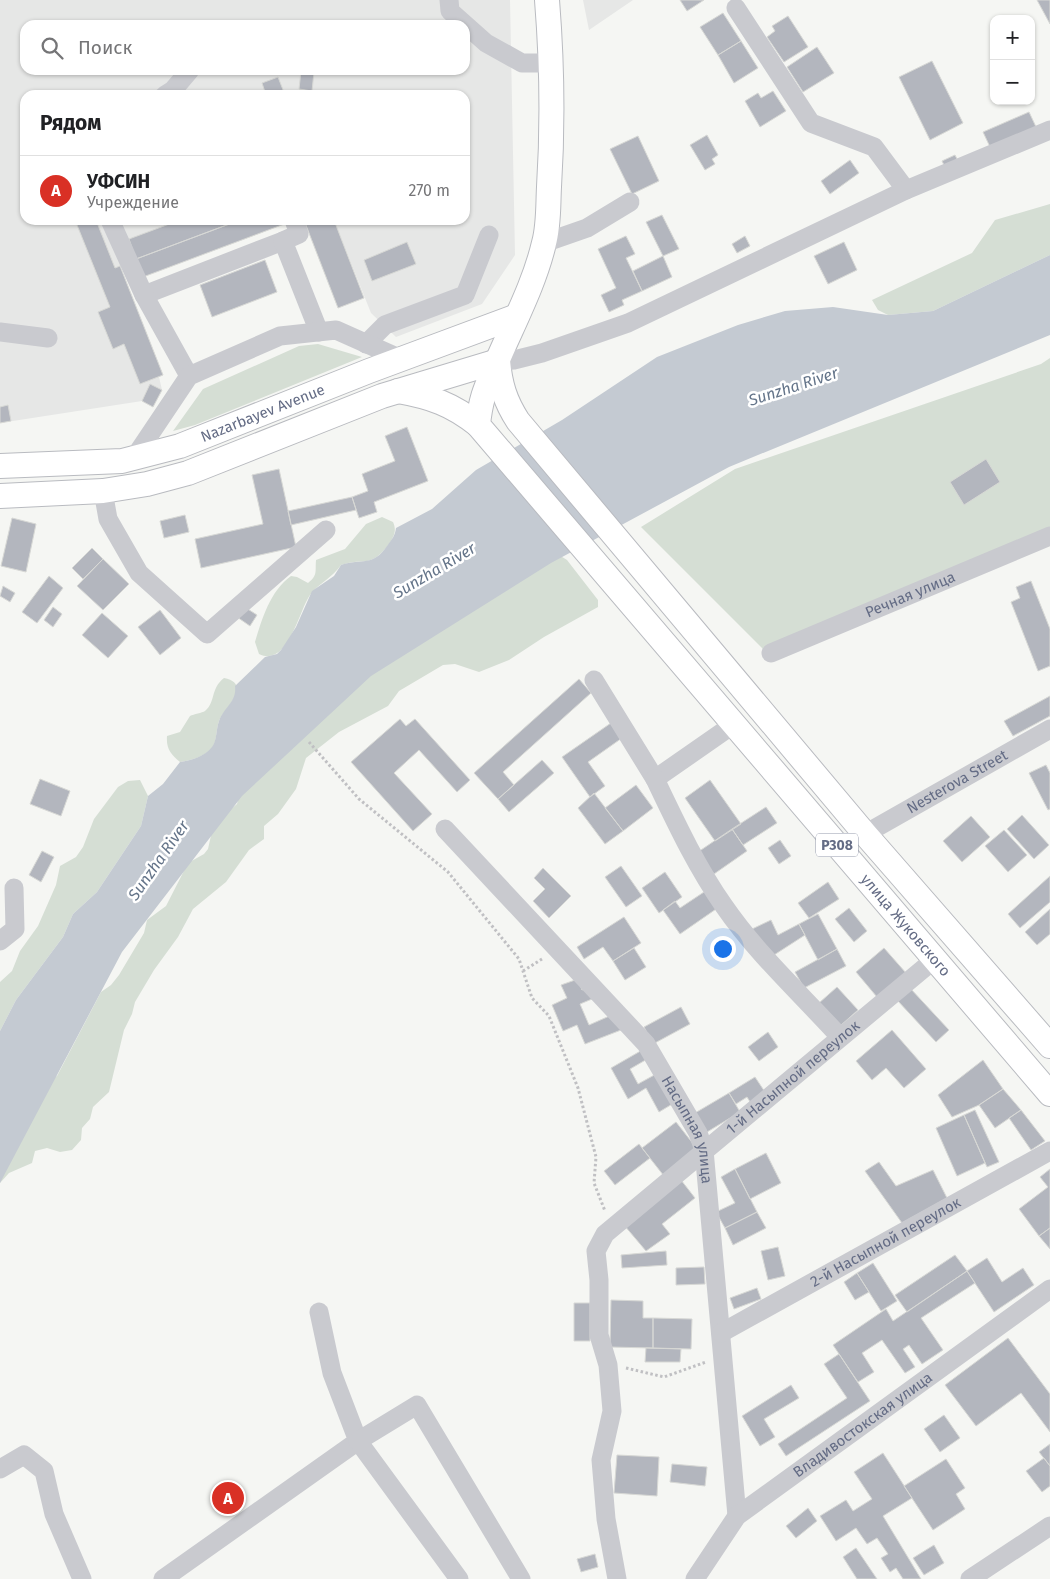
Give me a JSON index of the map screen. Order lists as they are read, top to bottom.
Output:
{
  "streets": {
    "main road": ["Nazarbayev Avenue", "P308", "улица Жуковского"],
    "street": [
      "Речная улица",
      "Nesterova Street",
      "1-й Насыпной переулок",
      "Насыпная улица",
      "2-й Насыпной переулок",
      "Владивостокская улица"
    ]
  },
  "crossings": [
    ["Nazarbayev Avenue", "P308"],
    ["Nazarbayev Avenue", "улица Жуковского"],
    ["Nesterova Street", "P308"],
    ["улица Жуковского", "1-й Насыпной переулок"],
    ["1-й Насыпной переулок", "Насыпная улица"],
    ["Насыпная улица", "2-й Насыпной переулок"],
    ["Насыпная улица", "Владивостокская улица"]
  ],
  "water": ["Sunzha River"],
  "page": {
    "map_buttons": ["+", "−"],
    "search": "Поиск",
    "heading": "Рядом",
    "list": [
      {
        "mark": "A",
        "name": "УФСИН",
        "note": "Учреждение",
        "value": "270 m"
      }
    ],
    "pins": "A"
  }
}
